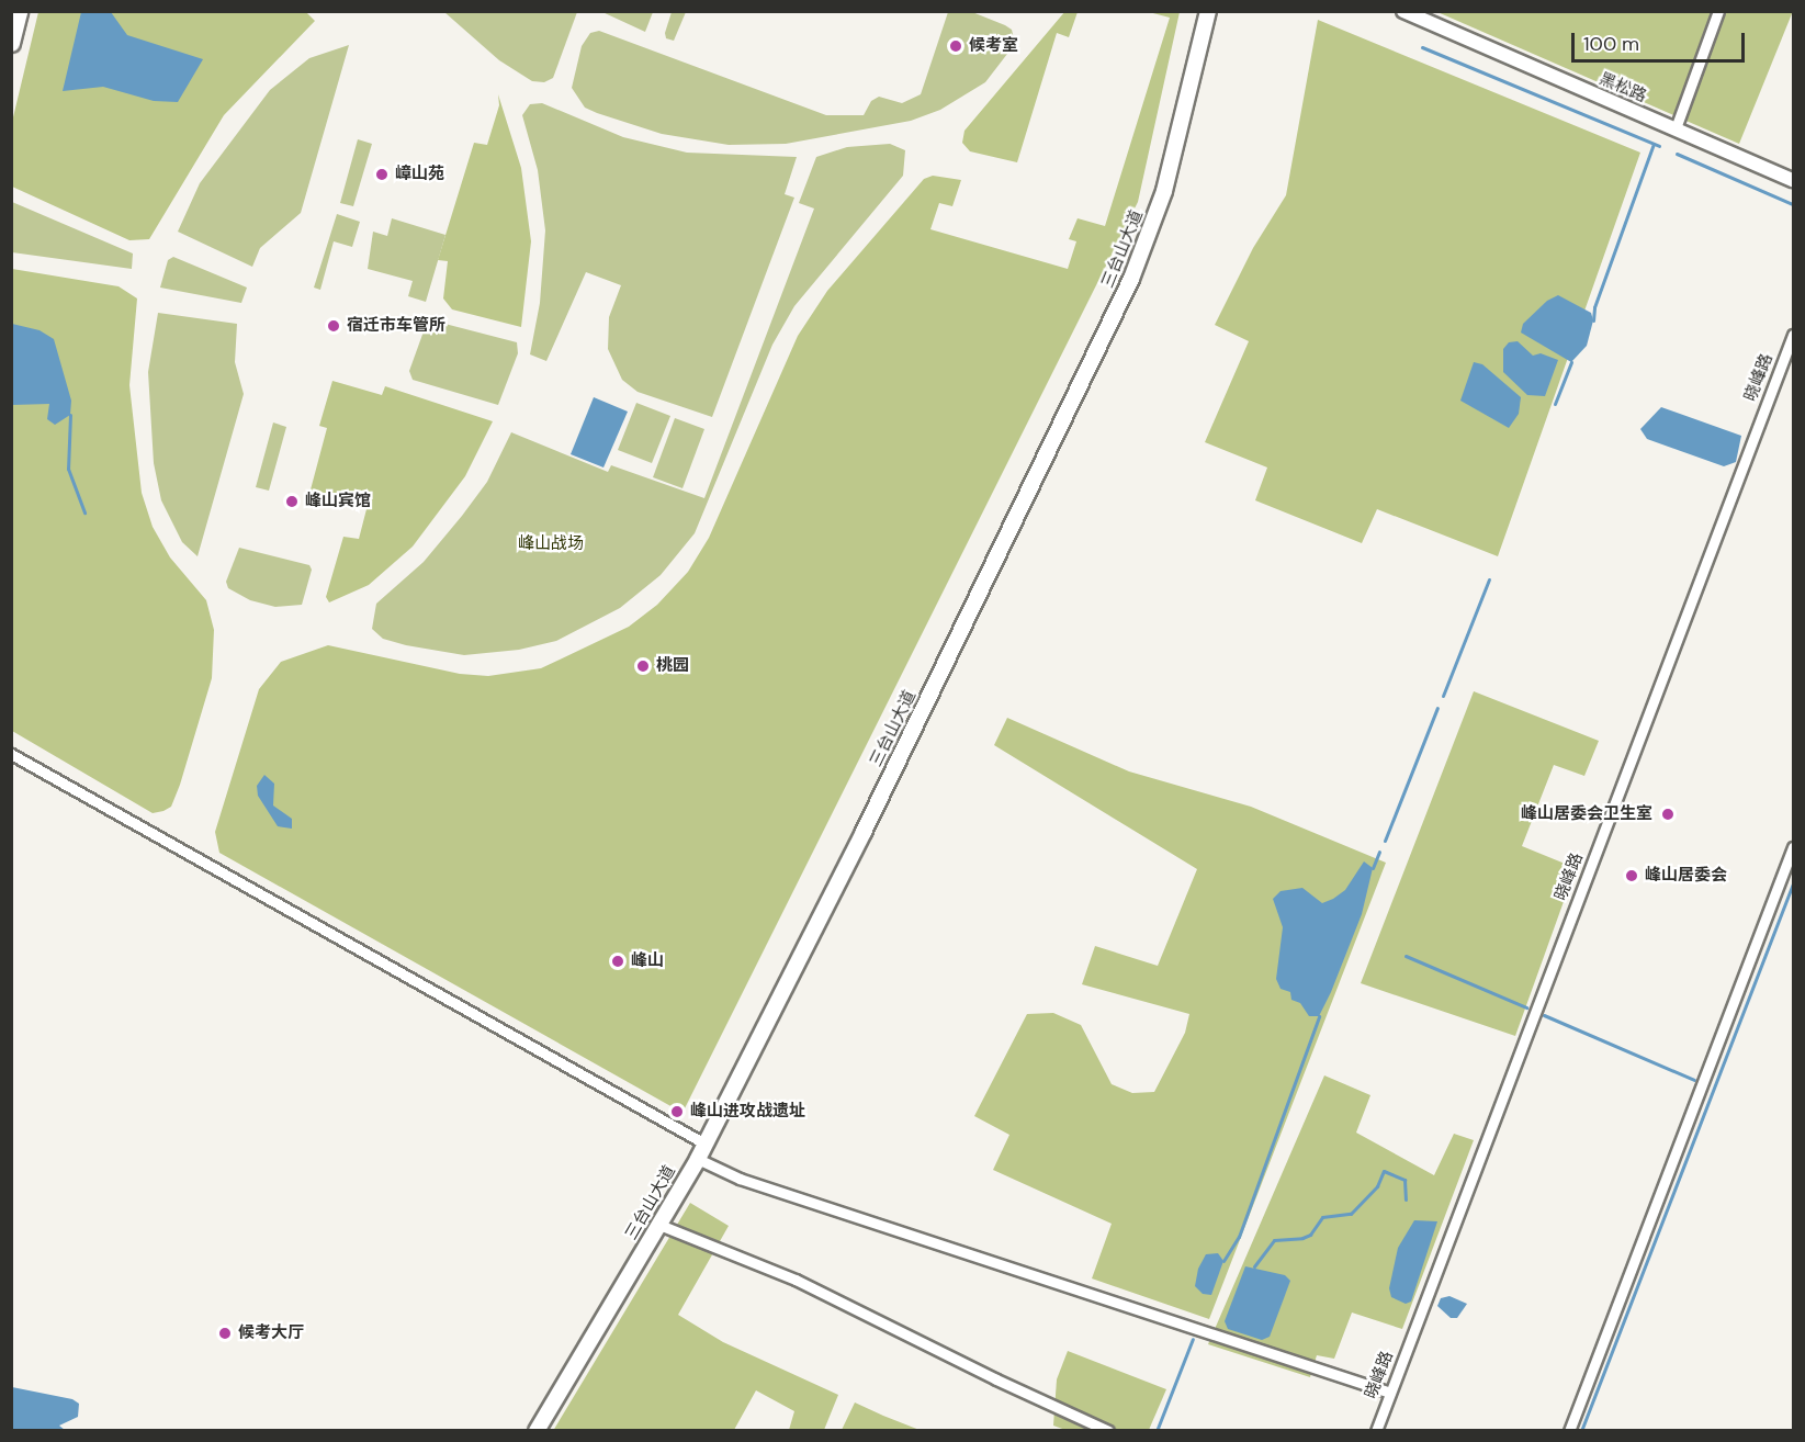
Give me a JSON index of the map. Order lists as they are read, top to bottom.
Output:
{
  "streets": {
    "main road": ["三台山大道"],
    "street": ["黑松路", "晓峰路"]
  },
  "parks": ["峰山战场"],
  "places": [
    "候考室",
    "嶂山苑",
    "宿迁市车管所",
    "峰山宾馆",
    "桃园",
    "峰山居委会卫生室",
    "峰山居委会",
    "峰山",
    "峰山进攻战遗址",
    "候考大厅"
  ],
  "scale_bar": "100 m"
}
